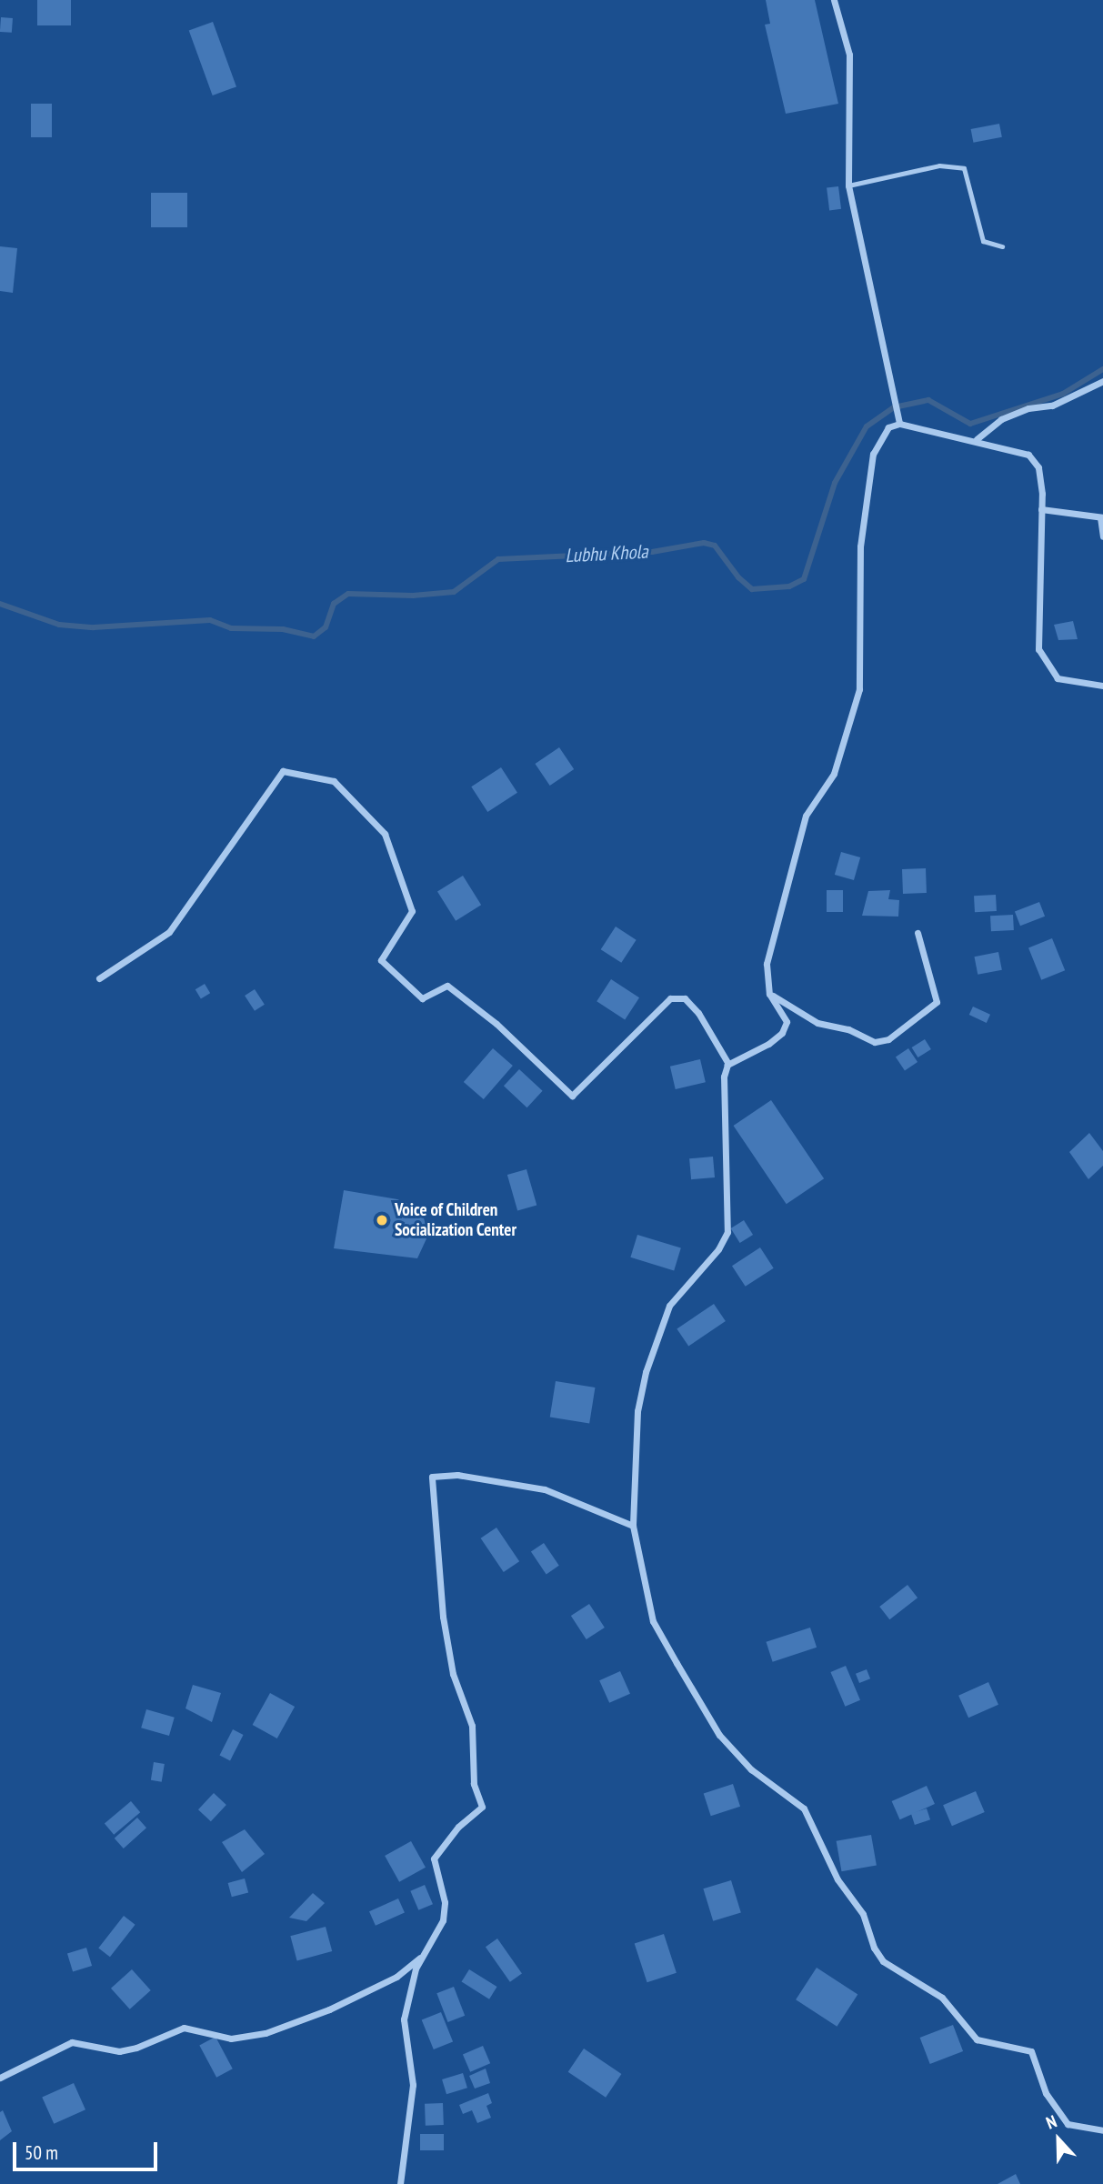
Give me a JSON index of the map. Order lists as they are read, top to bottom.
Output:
{
  "water": ["Lubhu Khola"],
  "places": ["Voice of Children Socialization Center"],
  "scale_bar": "50 m",
  "north": "top"
}
